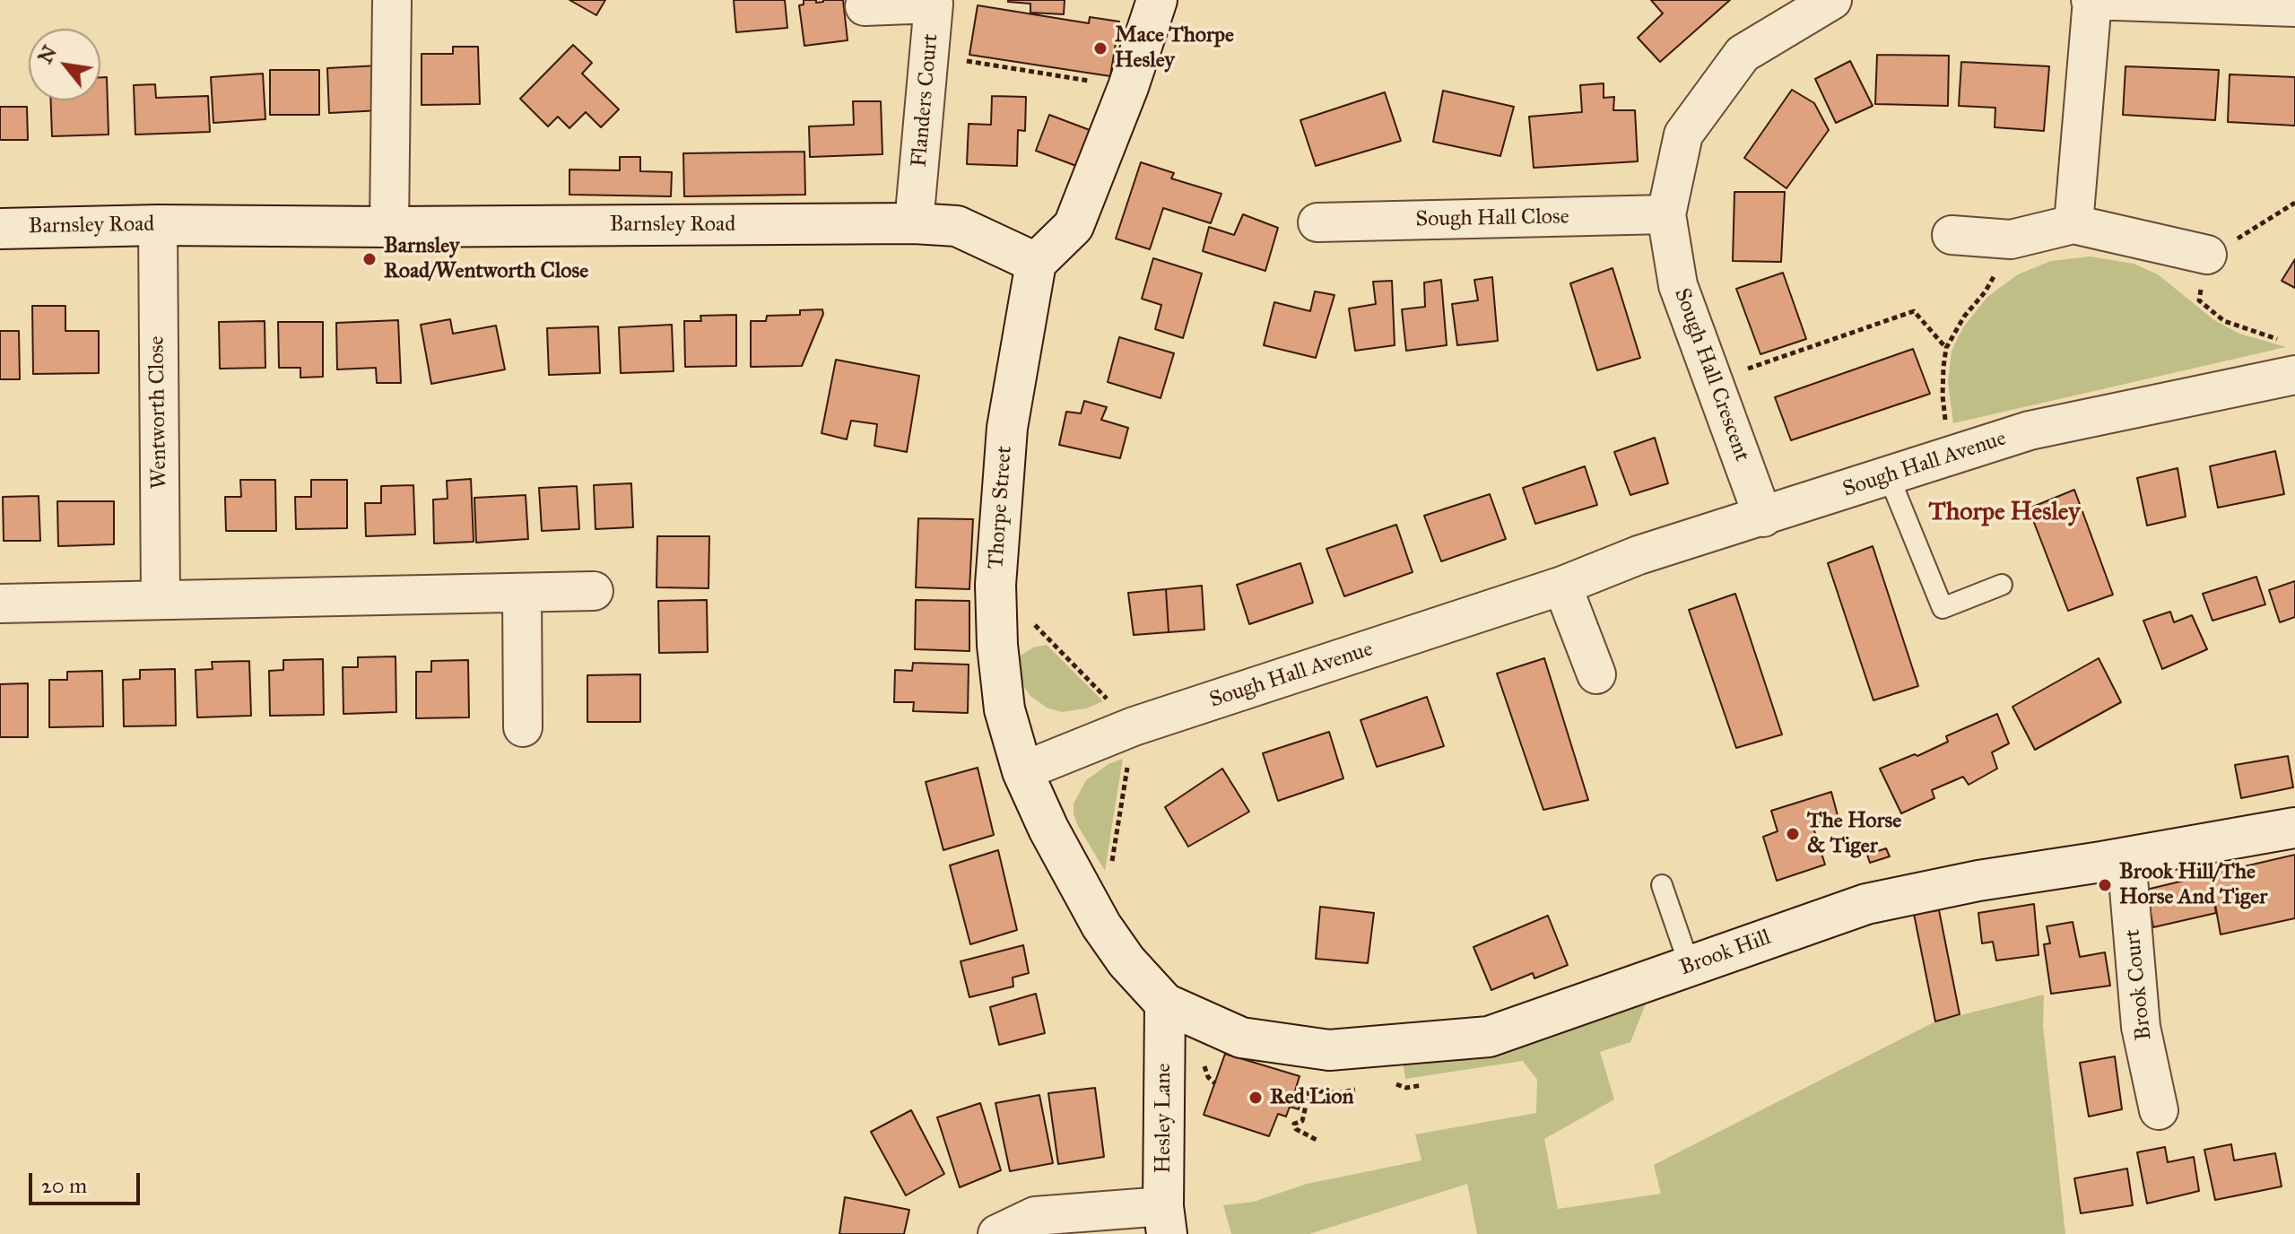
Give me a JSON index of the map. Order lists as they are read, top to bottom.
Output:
{
  "streets": {
    "main road": [
      "Barnsley Road",
      "Thorpe Street",
      "Brook Hill",
      "Hesley Lane"
    ],
    "street": [
      "Flanders Court",
      "Sough Hall Close",
      "Sough Hall Crescent",
      "Wentworth Close",
      "Sough Hall Avenue",
      "Brook Court"
    ]
  },
  "crossings": [
    ["Flanders Court", "Barnsley Road"],
    ["Sough Hall Close", "Sough Hall Crescent"],
    ["Barnsley Road", "Wentworth Close"],
    ["Barnsley Road", "Thorpe Street"],
    ["Sough Hall Crescent", "Sough Hall Avenue"],
    ["Sough Hall Avenue", "Thorpe Street"],
    ["Thorpe Street", "Brook Hill"],
    ["Thorpe Street", "Hesley Lane"],
    ["Brook Hill", "Brook Court"],
    ["Brook Hill", "Hesley Lane"]
  ],
  "districts": ["Thorpe Hesley"],
  "places": [
    "Mace Thorpe Hesley",
    "Barnsley Road/Wentworth Close",
    "The Horse & Tiger",
    "Brook Hill/The Horse And Tiger",
    "Red Lion"
  ],
  "scale_bar": "20 m",
  "north": "top left"
}
